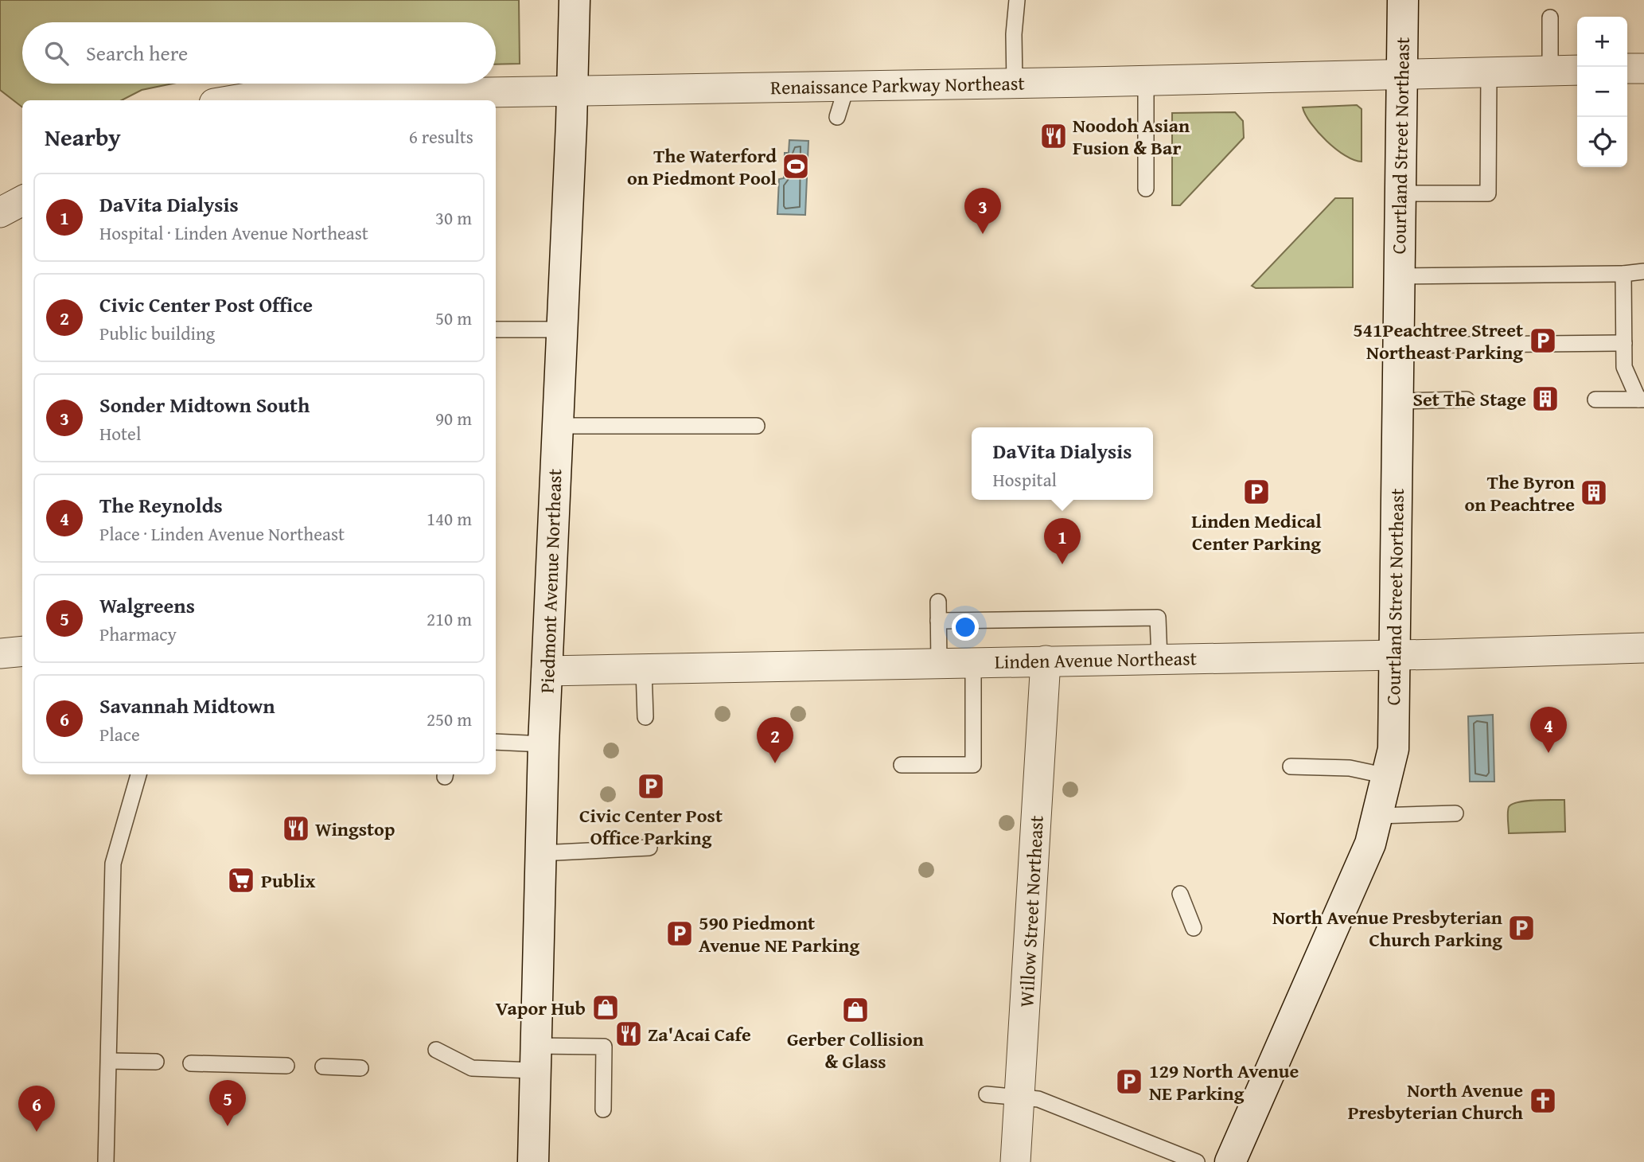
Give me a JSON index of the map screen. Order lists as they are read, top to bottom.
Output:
{
  "streets": {
    "main road": ["Courtland Street Northeast", "Piedmont Avenue Northeast"],
    "street": ["Renaissance Parkway Northeast", "Linden Avenue Northeast", "Willow Street Northeast"]
  },
  "crossings": [
    ["Renaissance Parkway Northeast", "Courtland Street Northeast"],
    ["Renaissance Parkway Northeast", "Piedmont Avenue Northeast"],
    ["Courtland Street Northeast", "Linden Avenue Northeast"],
    ["Piedmont Avenue Northeast", "Linden Avenue Northeast"],
    ["Linden Avenue Northeast", "Willow Street Northeast"]
  ],
  "places": {
    "restaurant": ["Noodoh Asian Fusion & Bar", "Wingstop", "Za'Acai Cafe"],
    "sports": ["The Waterford on Piedmont Pool"],
    "parking": [
      "541Peachtree Street Northeast Parking",
      "Linden Medical Center Parking",
      "Civic Center Post Office Parking",
      "North Avenue Presbyterian Church Parking",
      "590 Piedmont Avenue NE Parking",
      "129 North Avenue NE Parking"
    ],
    "building": ["Set The Stage", "The Byron on Peachtree"],
    "supermarket": ["Publix"],
    "shop": ["Vapor Hub", "Gerber Collision & Glass"],
    "church": ["North Avenue Presbyterian Church"]
  },
  "page": {
    "map_buttons": ["+", "−"],
    "search": "Search here",
    "heading": ["Nearby", "6 results"],
    "list": [
      {
        "mark": "1",
        "name": "DaVita Dialysis",
        "note": "Hospital · Linden Avenue Northeast",
        "value": "30 m"
      },
      {
        "mark": "2",
        "name": "Civic Center Post Office",
        "note": "Public building",
        "value": "50 m"
      },
      {
        "mark": "3",
        "name": "Sonder Midtown South",
        "note": "Hotel",
        "value": "90 m"
      },
      {
        "mark": "4",
        "name": "The Reynolds",
        "note": "Place · Linden Avenue Northeast",
        "value": "140 m"
      },
      {
        "mark": "5",
        "name": "Walgreens",
        "note": "Pharmacy",
        "value": "210 m"
      },
      {
        "mark": "6",
        "name": "Savannah Midtown",
        "note": "Place",
        "value": "250 m"
      }
    ],
    "pins": [
      "3",
      "1",
      "4",
      "2",
      "5",
      "6"
    ],
    "popup": ["DaVita Dialysis", "Hospital"]
  }
}
